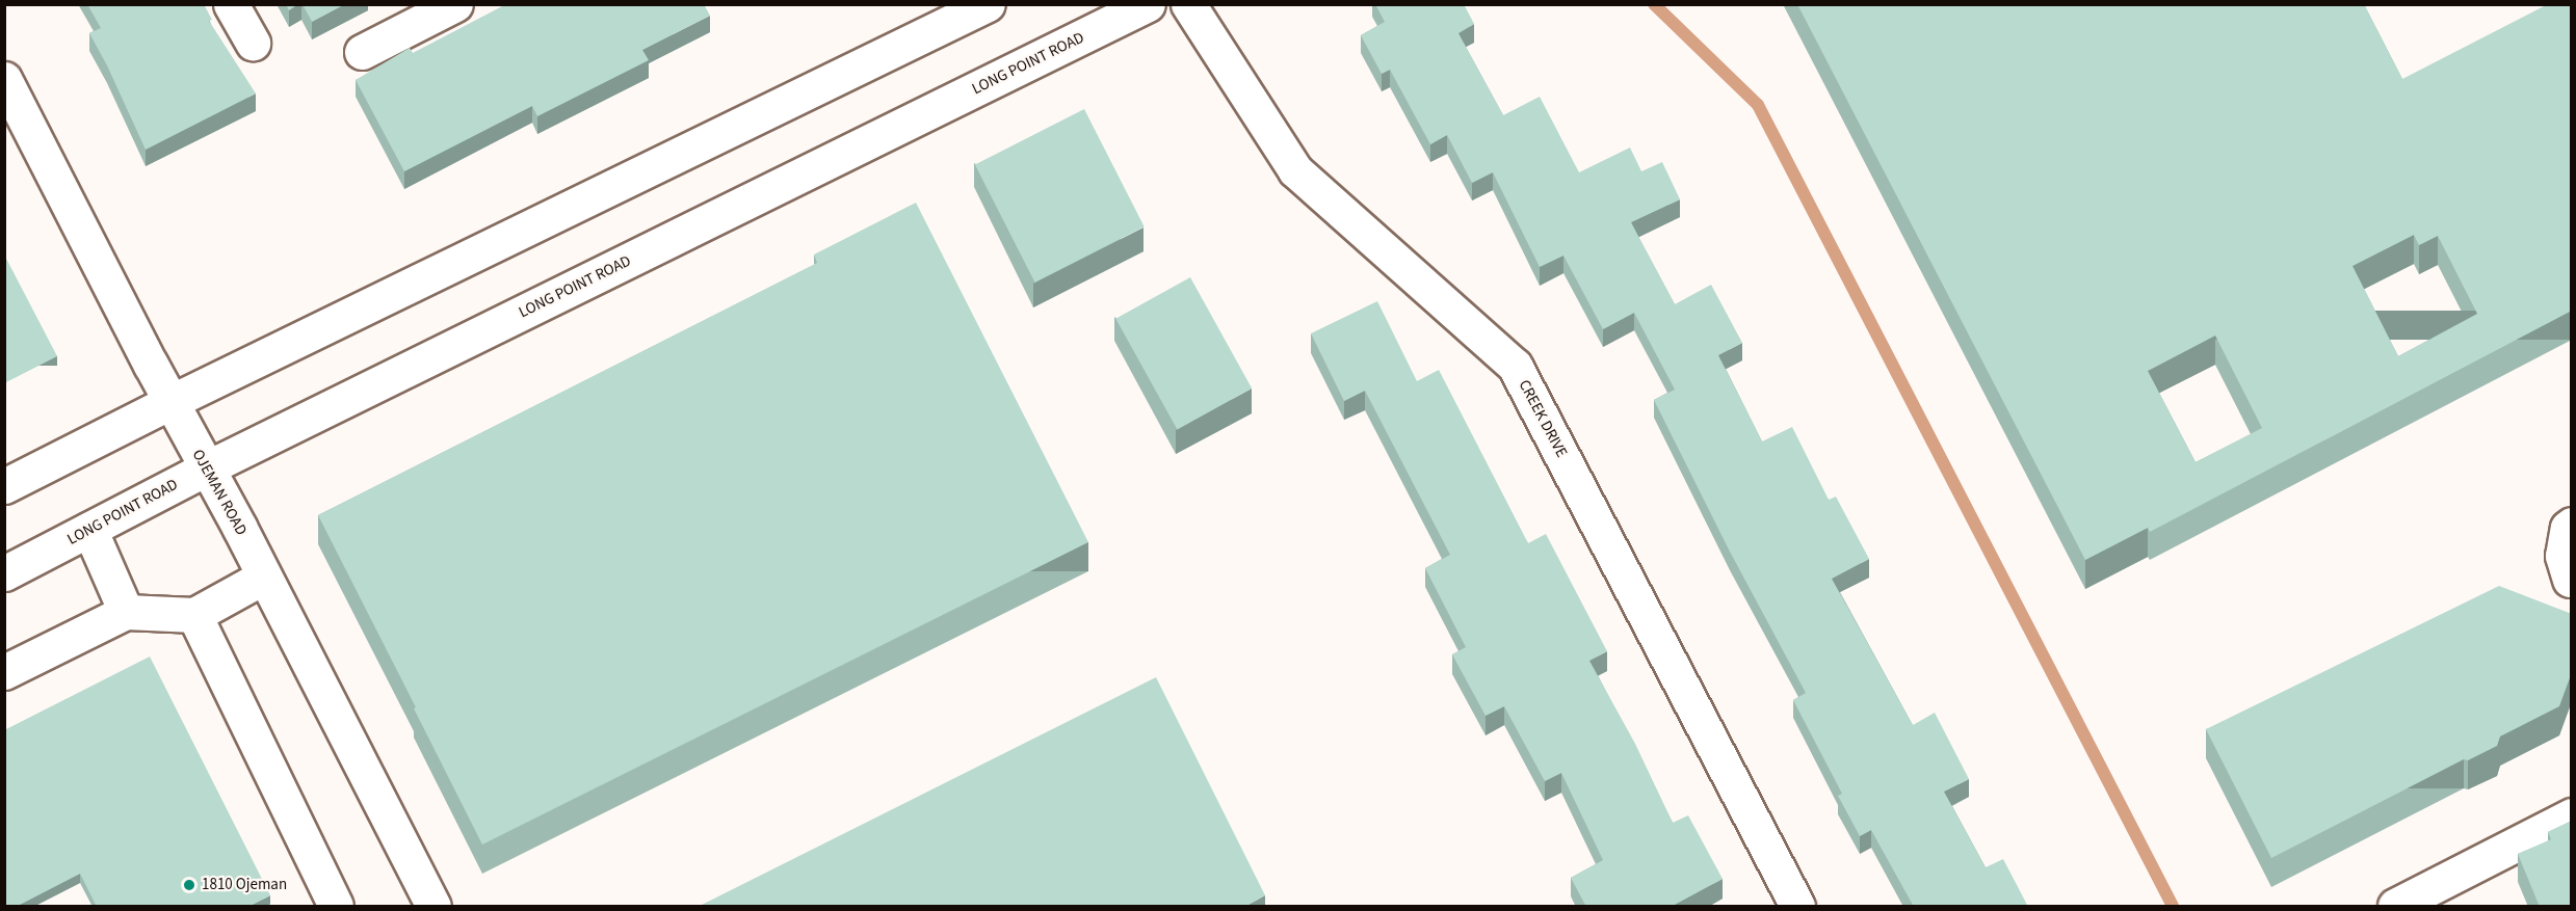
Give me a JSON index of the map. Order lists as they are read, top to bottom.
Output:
{
  "streets": {
    "main road": ["LONG POINT ROAD", "CREEK DRIVE", "OJEMAN ROAD"]
  },
  "crossings": [
    ["LONG POINT ROAD", "OJEMAN ROAD"]
  ],
  "places": ["1810 Ojeman"]
}
